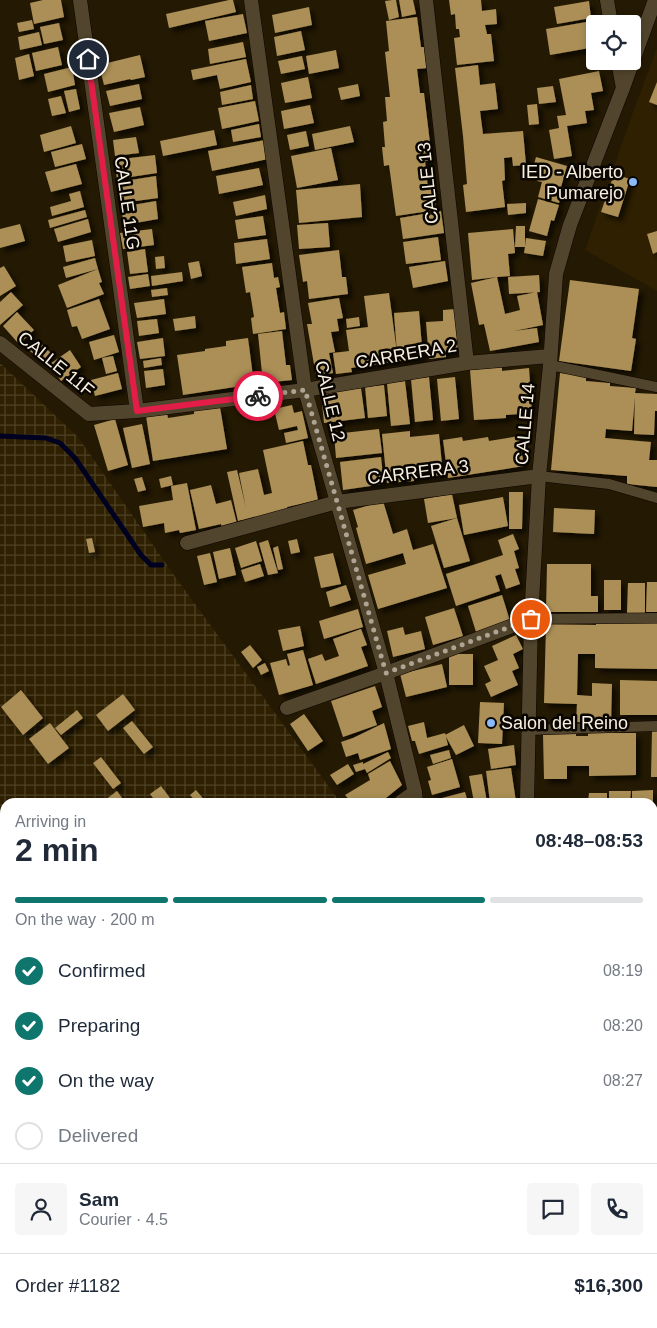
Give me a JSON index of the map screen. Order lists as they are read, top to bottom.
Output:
{
  "streets": {
    "street": [
      "CALLE 13",
      "CALLE 11G",
      "CARRERA 2",
      "CALLE 11F",
      "CALLE 12",
      "CALLE 14",
      "CARRERA 3"
    ]
  },
  "crossings": [
    ["CALLE 13", "CARRERA 2"],
    ["CALLE 11G", "CARRERA 2"],
    ["CARRERA 2", "CALLE 11F"],
    ["CARRERA 2", "CALLE 12"],
    ["CARRERA 2", "CALLE 14"],
    ["CALLE 12", "CARRERA 3"],
    ["CALLE 14", "CARRERA 3"]
  ],
  "places": ["IED - Alberto Pumarejo", "Salon del Reino"],
  "page": {
    "heading": ["2 min", "Arriving in", "08:48–08:53"],
    "panel": [
      "Sam",
      "Courier · 4.5",
      "Order #1182",
      "$16,300"
    ],
    "bar": "On the way · 200 m",
    "list": [
      ["Confirmed", "08:19"],
      ["Preparing", "08:20"],
      ["On the way", "08:27"],
      "Delivered"
    ]
  }
}
